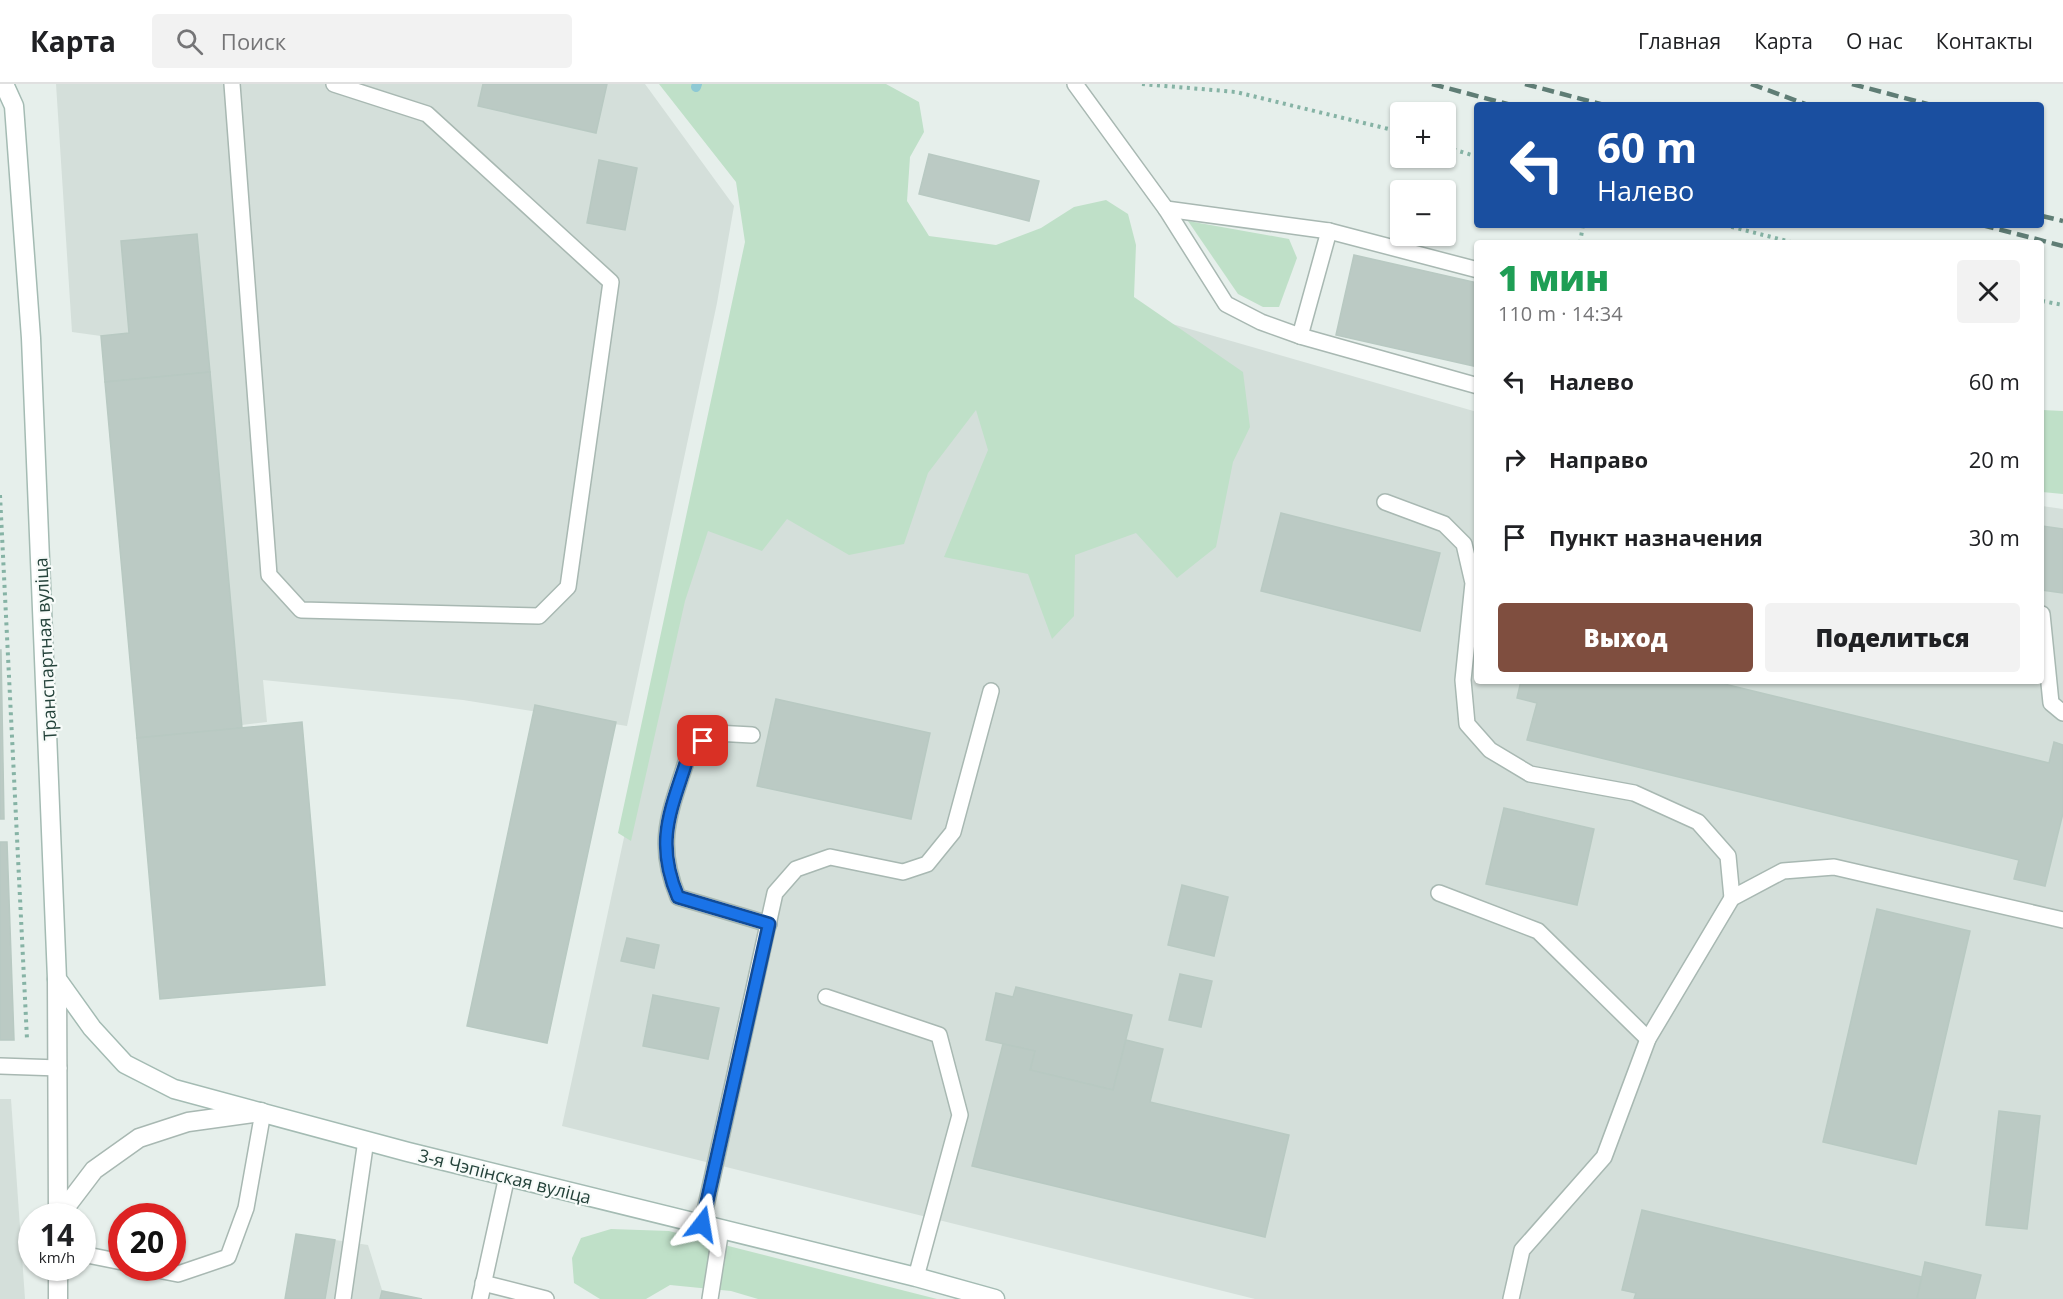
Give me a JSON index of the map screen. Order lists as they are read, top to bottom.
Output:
{
  "streets": {
    "main road": ["Транспартная вуліца", "3-я Чэпінская вуліца"]
  },
  "crossings": [
    ["Транспартная вуліца", "3-я Чэпінская вуліца"]
  ],
  "page": {
    "header": "Карта",
    "search": "Поиск",
    "nav": [
      "Главная",
      "Карта",
      "О нас",
      "Контакты"
    ],
    "map_buttons": ["+", "−"],
    "turn": ["60 m", "Налево"],
    "heading": ["1 мин", "110 m · 14:34"],
    "list": [
      {
        "name": "Налево",
        "value": "60 m"
      },
      {
        "name": "Направо",
        "value": "20 m"
      },
      {
        "name": "Пункт назначения",
        "value": "30 m"
      }
    ],
    "buttons": ["Выход", "Поделиться"],
    "speed": "14 km/h",
    "limit": "20"
  }
}
